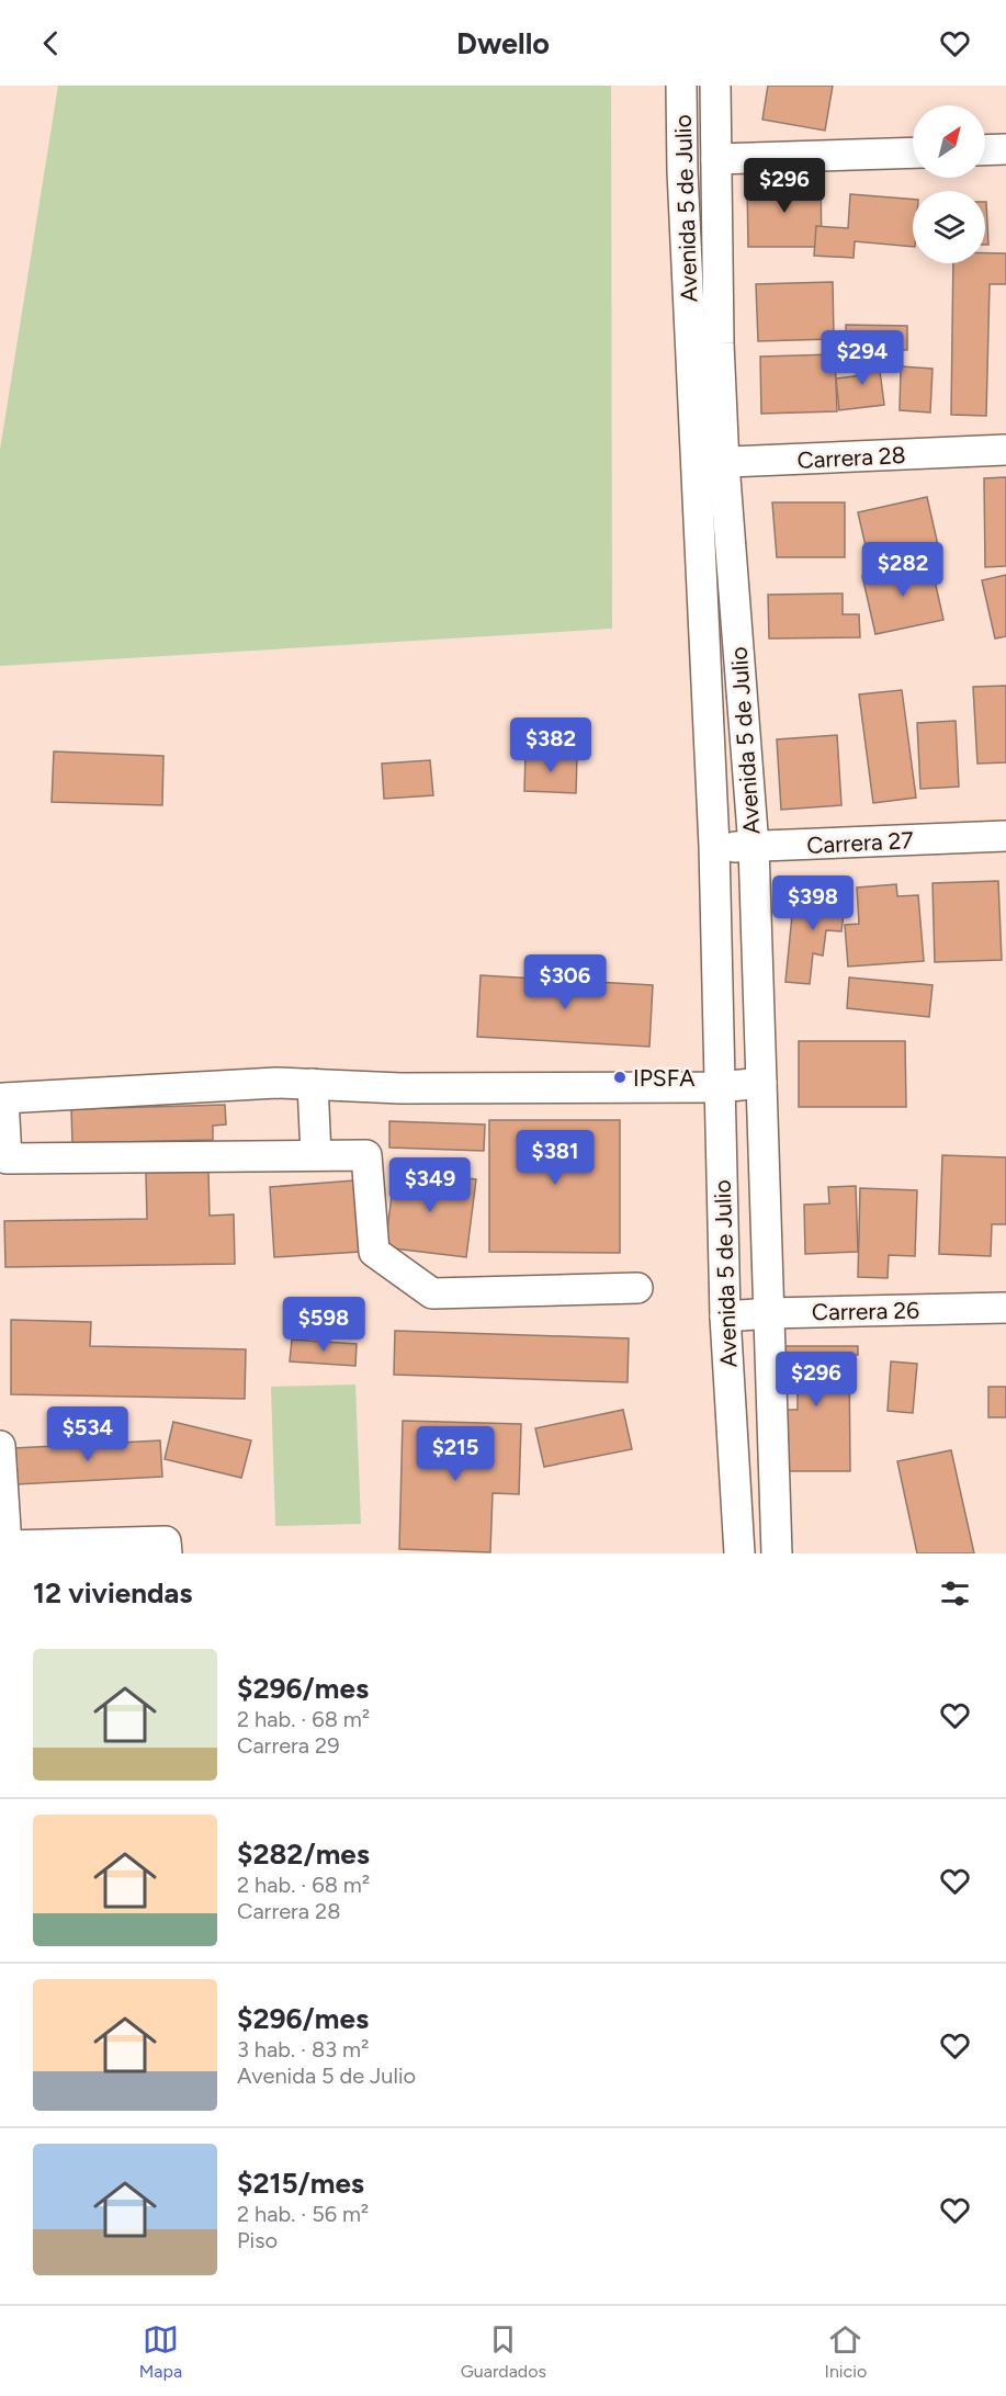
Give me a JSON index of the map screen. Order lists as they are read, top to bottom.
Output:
{
  "streets": {
    "street": [
      "Avenida 5 de Julio",
      "Carrera 28",
      "Carrera 27",
      "Carrera 26"
    ]
  },
  "crossings": [
    ["Avenida 5 de Julio", "Carrera 28"],
    ["Avenida 5 de Julio", "Carrera 27"],
    ["Avenida 5 de Julio", "Carrera 26"]
  ],
  "places": ["IPSFA"],
  "north": "top right",
  "page": {
    "header": "Dwello",
    "price": [
      "$296",
      "$294",
      "$282",
      "$382",
      "$398",
      "$306",
      "$381",
      "$349",
      "$598",
      "$296",
      "$534",
      "$215"
    ],
    "heading": "12 viviendas",
    "list": [
      {
        "name": "$296/mes",
        "note": "2 hab. · 68 m² · Carrera 29"
      },
      {
        "name": "$282/mes",
        "note": "2 hab. · 68 m² · Carrera 28"
      },
      {
        "name": "$296/mes",
        "note": "3 hab. · 83 m² · Avenida 5 de Julio"
      },
      {
        "name": "$215/mes",
        "note": "2 hab. · 56 m² · Piso"
      }
    ],
    "tabs": ["Mapa", "Guardados", "Inicio"]
  }
}
